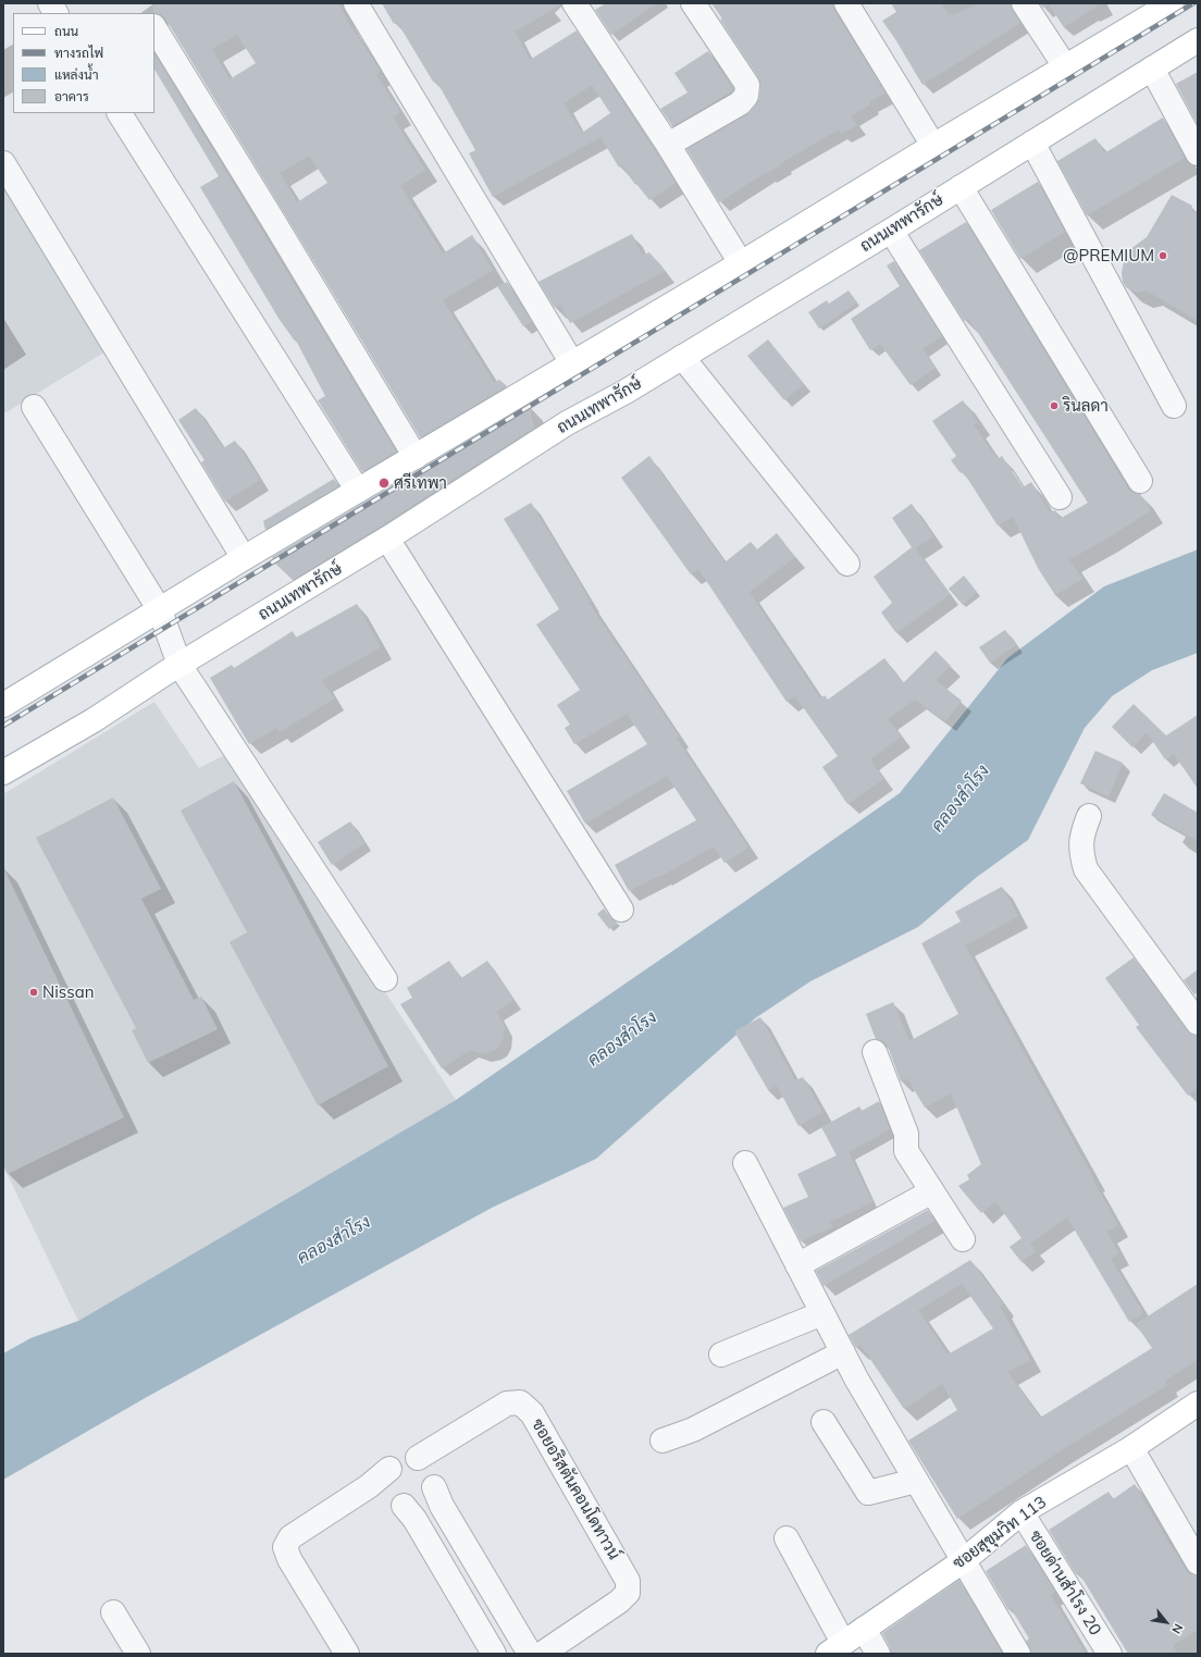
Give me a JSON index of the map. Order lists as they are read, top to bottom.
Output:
{
  "streets": {
    "main road": ["ถนนเทพารักษ์", "ซอยสุขุมวิท 113"],
    "street": ["ซอยอริสตันคอนโดทาวน์", "ซอยด่านสำโรง 20"]
  },
  "crossings": [
    ["ซอยสุขุมวิท 113", "ซอยด่านสำโรง 20"]
  ],
  "water": ["คลองสำโรง"],
  "places": [
    "@PREMIUM",
    "รินลดา",
    "ศรีเทพา",
    "Nissan"
  ],
  "legend": [
    "ถนน",
    "ทางรถไฟ",
    "แหล่งน้ำ",
    "อาคาร"
  ],
  "north": "bottom right"
}
